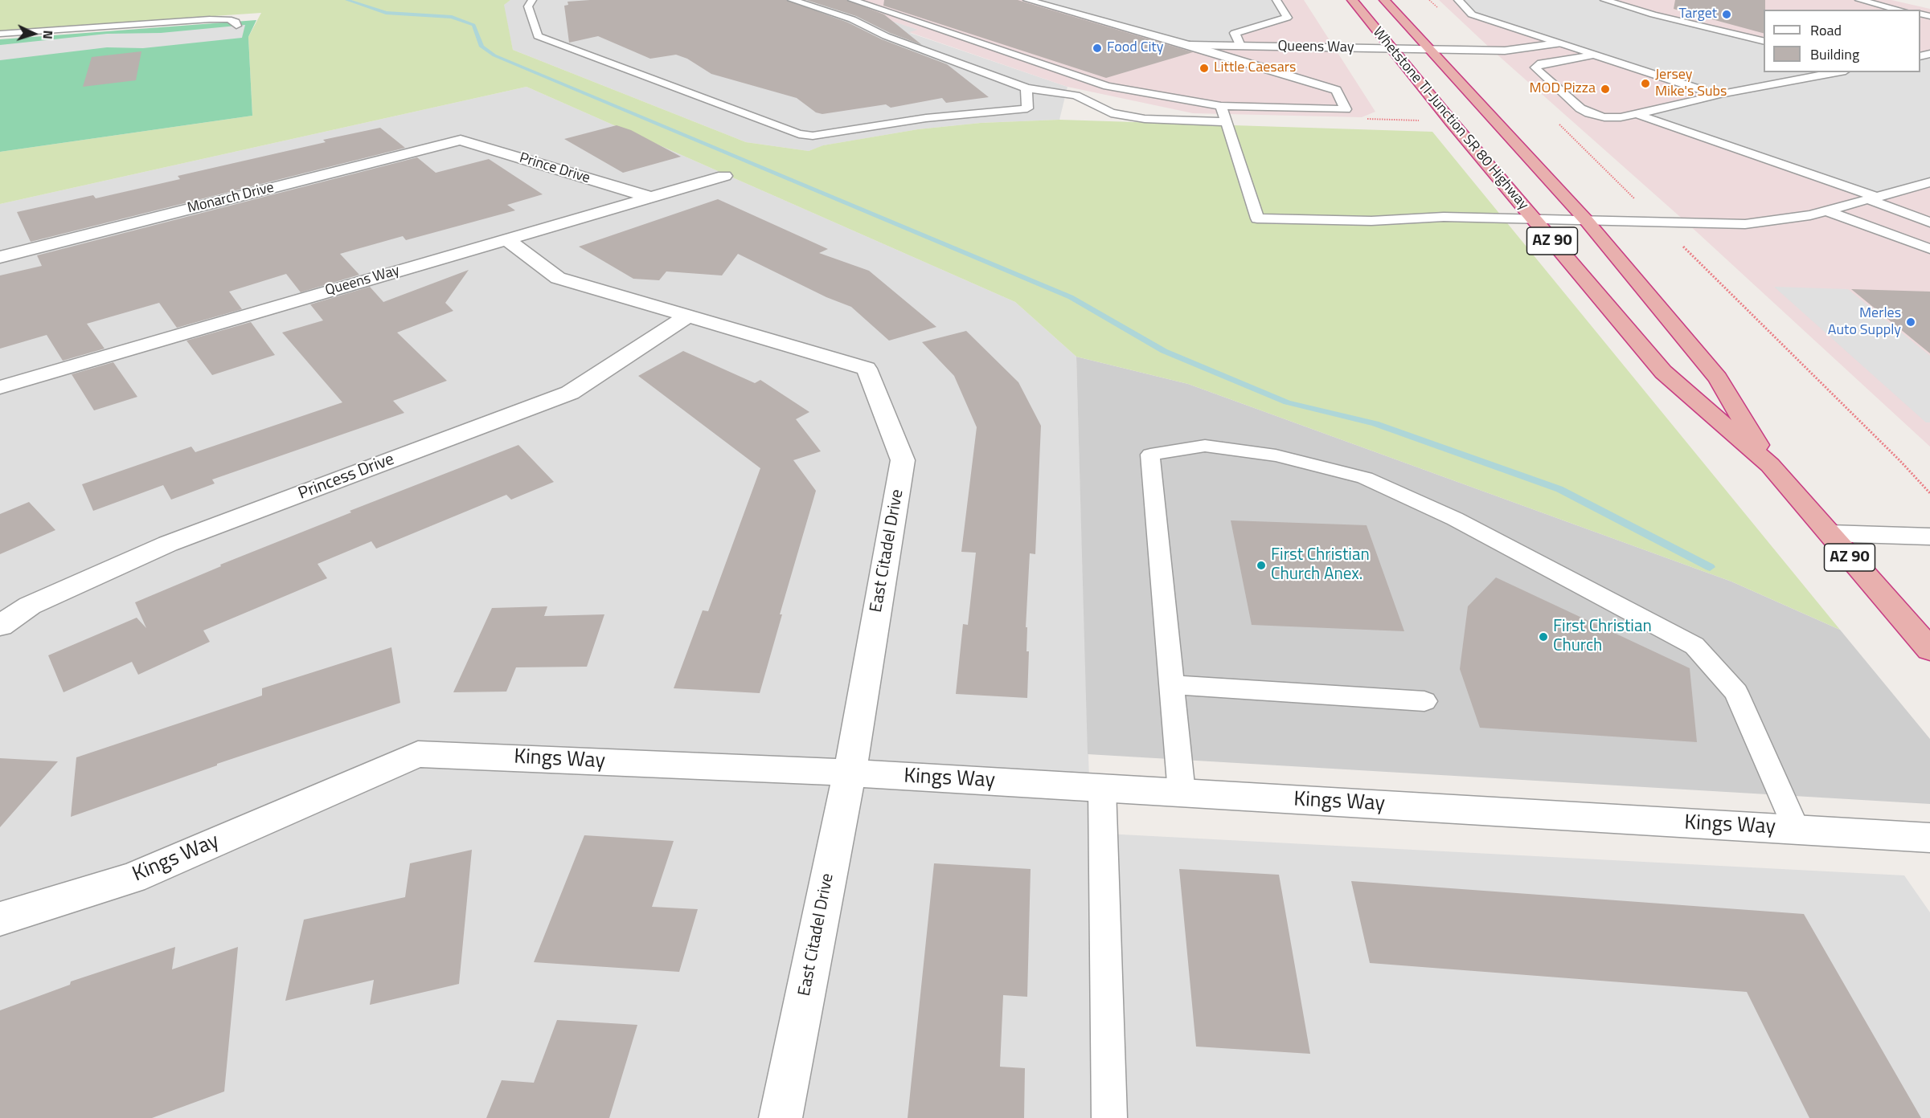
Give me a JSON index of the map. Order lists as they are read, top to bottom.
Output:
{
  "streets": {
    "highway": ["Whetstone TI-Junction SR 80 Highway", "AZ 90"],
    "street": [
      "Queens Way",
      "Prince Drive",
      "Monarch Drive",
      "Princess Drive",
      "East Citadel Drive",
      "Kings Way"
    ]
  },
  "crossings": [
    ["Queens Way", "Whetstone TI-Junction SR 80 Highway"],
    ["Queens Way", "Prince Drive"],
    ["Queens Way", "East Citadel Drive"],
    ["Prince Drive", "Monarch Drive"],
    ["Princess Drive", "East Citadel Drive"],
    ["East Citadel Drive", "Kings Way"]
  ],
  "places": [
    "Target",
    "Food City",
    "Little Caesars",
    "Jersey Mike's Subs",
    "MOD Pizza",
    "Merles Auto Supply",
    "First Christian Church Anex.",
    "First Christian Church"
  ],
  "legend": ["Road", "Building"],
  "north": "right"
}
